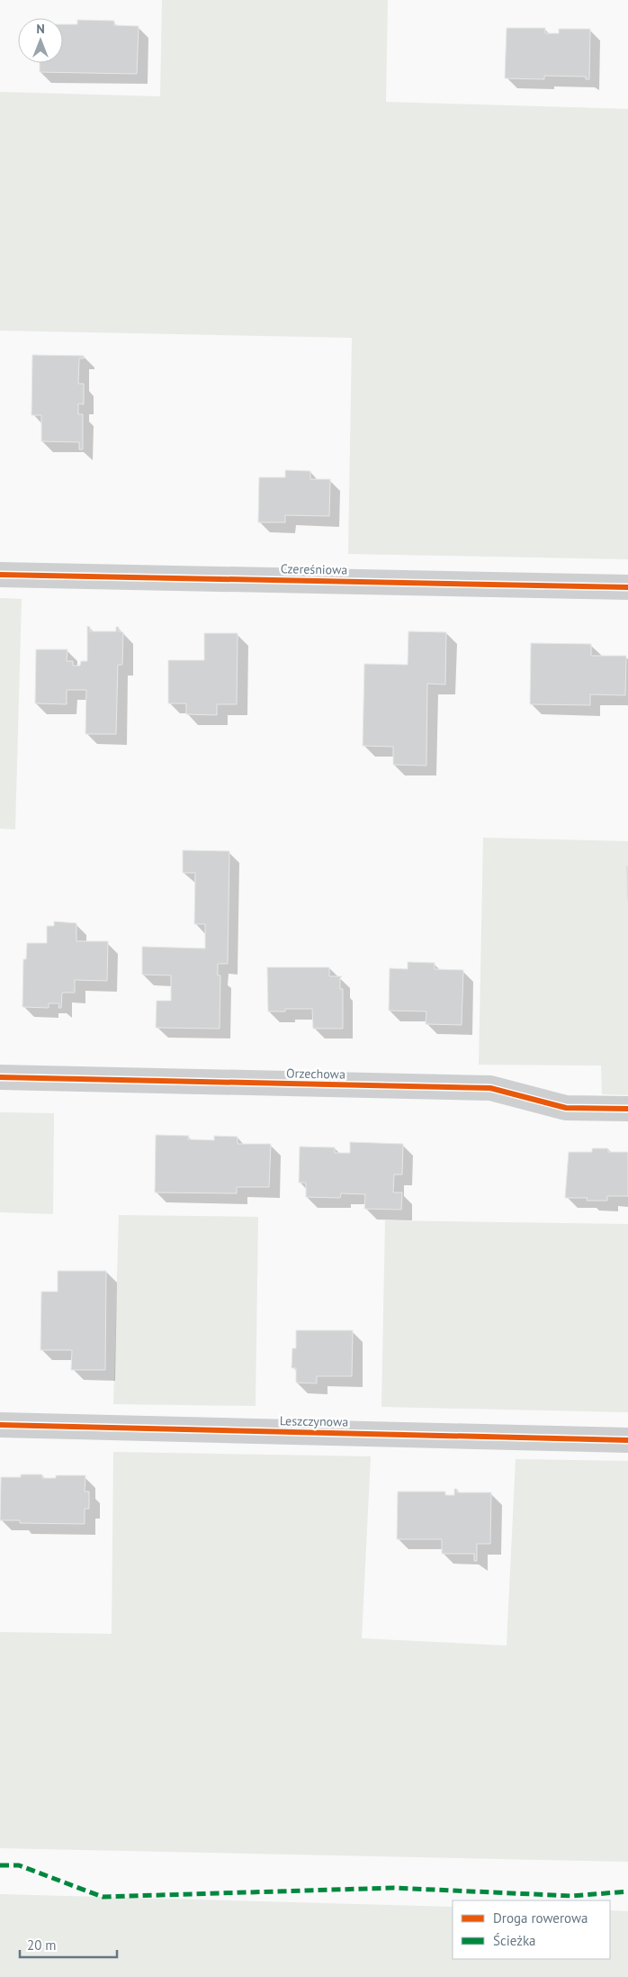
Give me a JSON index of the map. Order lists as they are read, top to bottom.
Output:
{
  "streets": {
    "street": ["Czereśniowa", "Orzechowa", "Leszczynowa"]
  },
  "legend": ["Droga rowerowa", "Ścieżka"],
  "scale_bar": "20 m",
  "north": "top"
}
